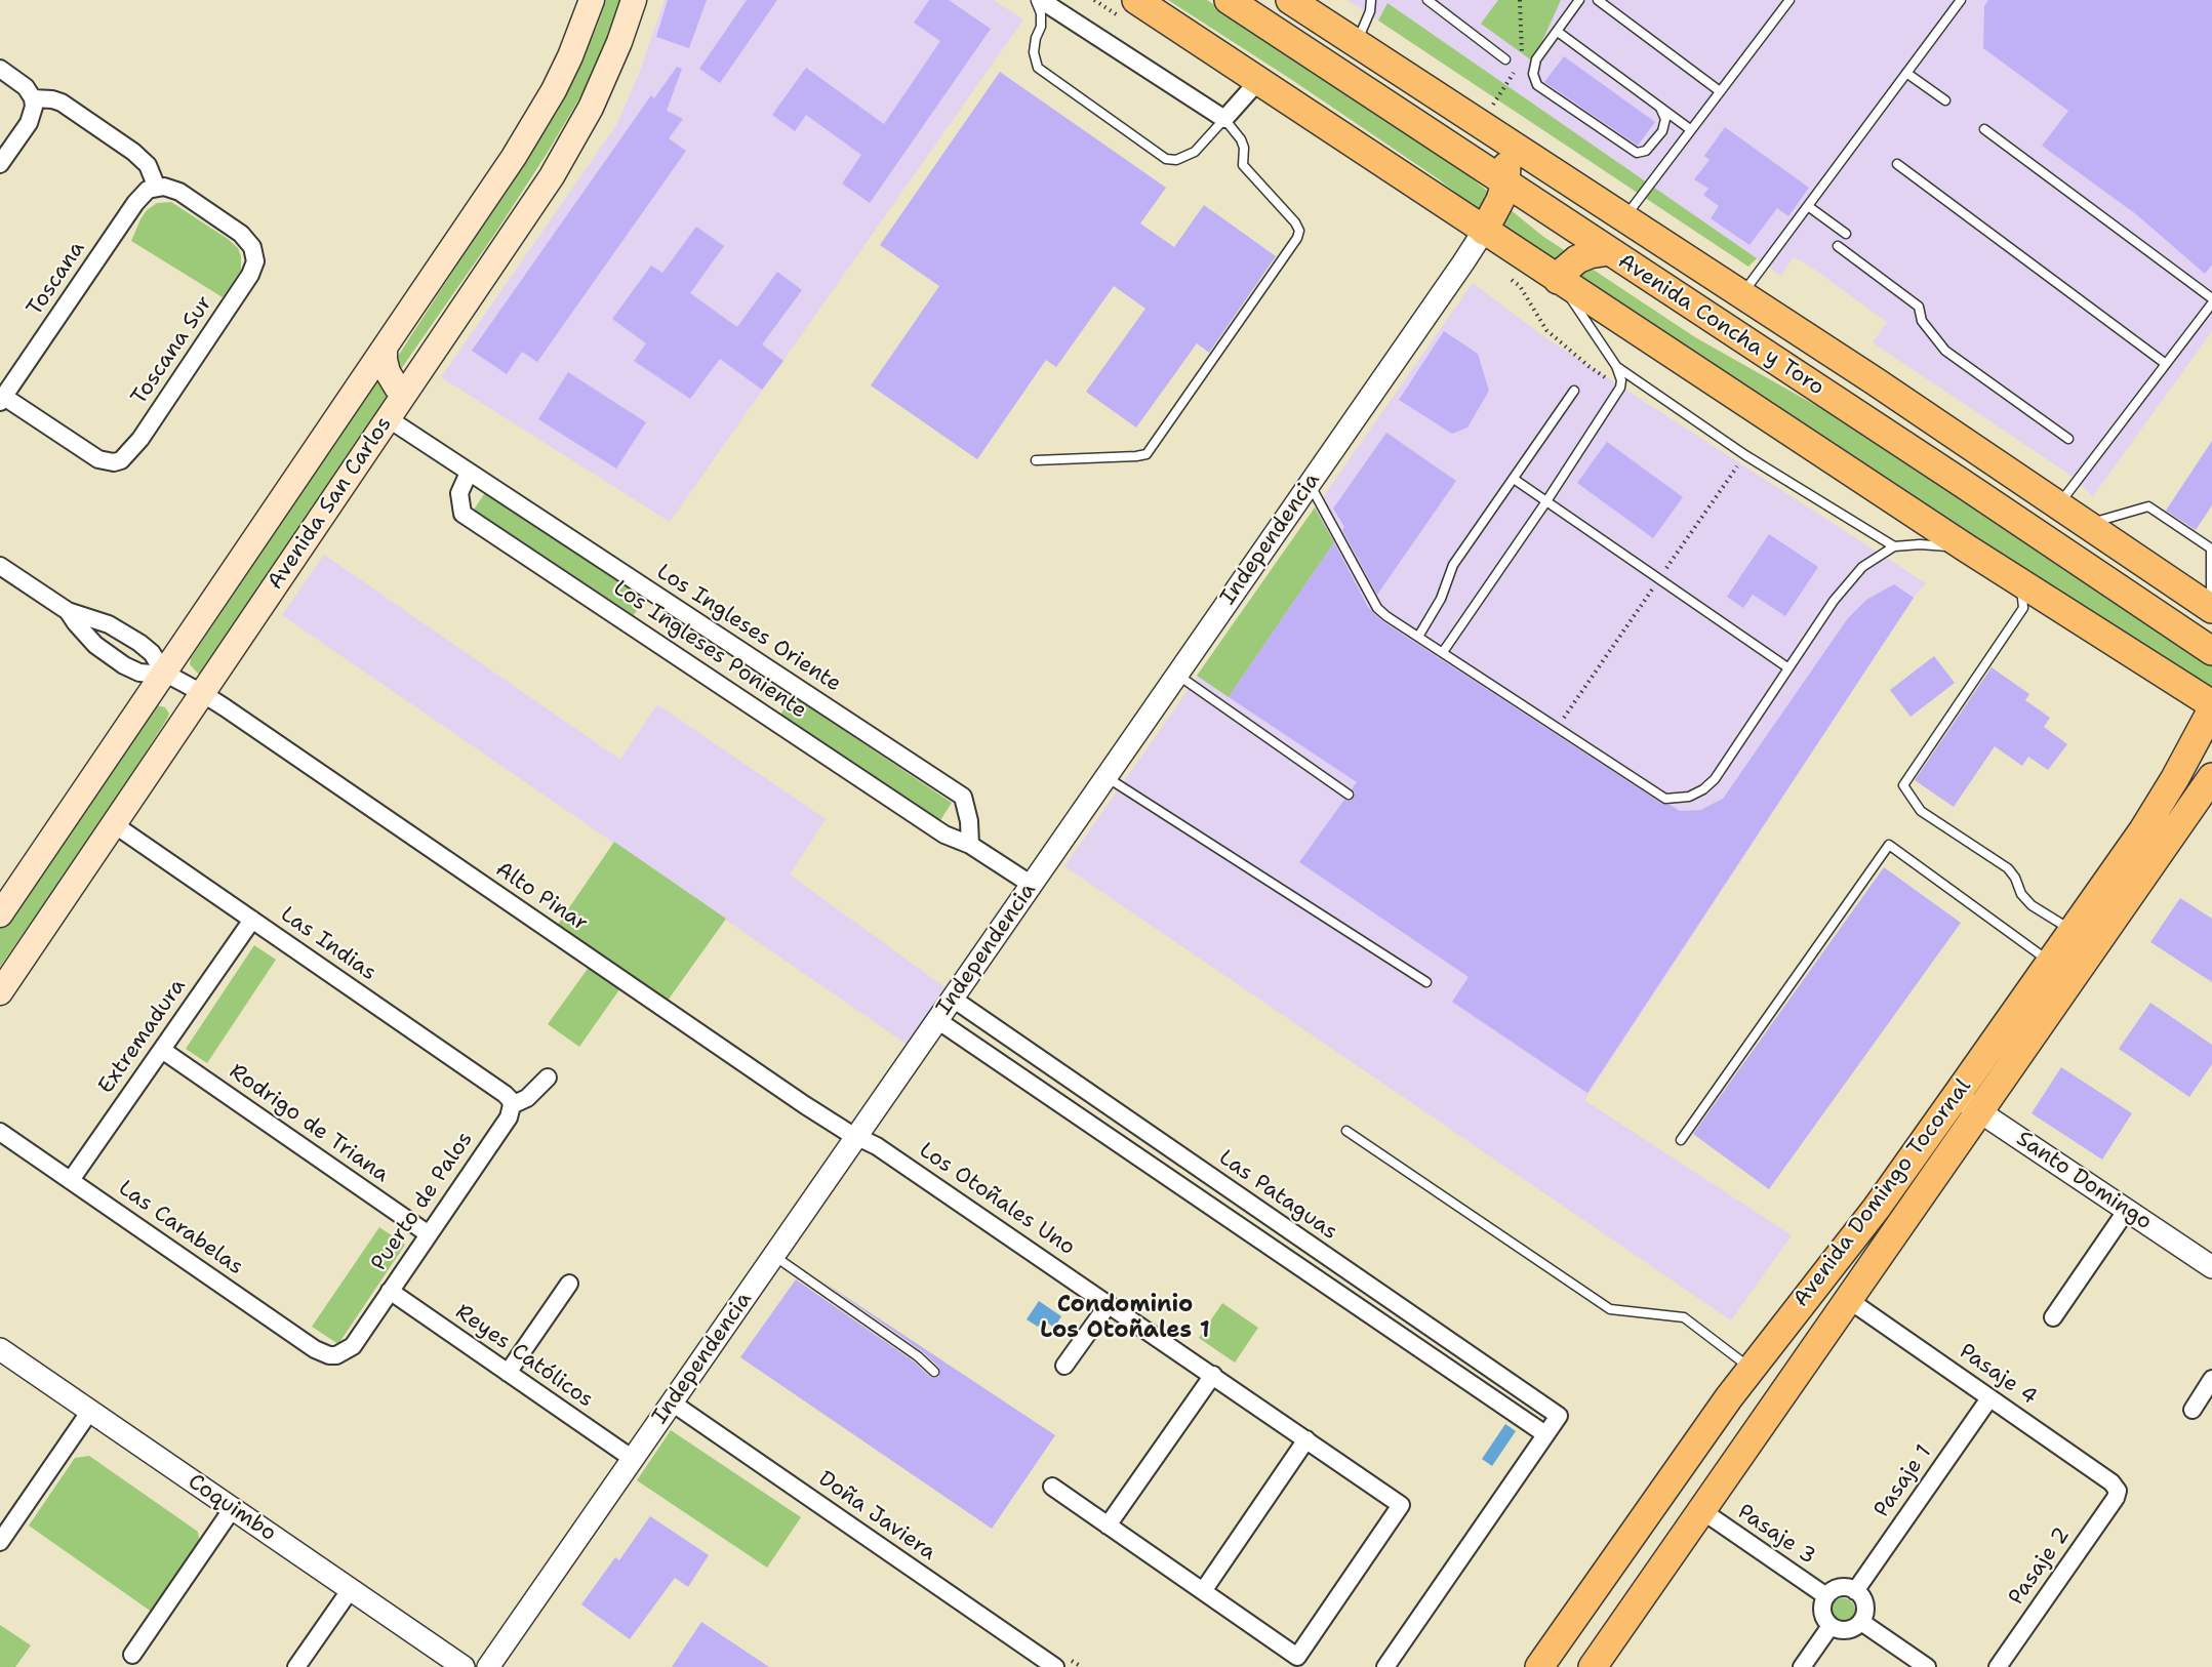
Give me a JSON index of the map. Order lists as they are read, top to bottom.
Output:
{
  "streets": {
    "main road": ["Avenida Concha y Toro", "Avenida San Carlos", "Avenida Domingo Tocornal"],
    "street": [
      "Toscana",
      "Toscana Sur",
      "Independencia",
      "Los Ingleses Oriente",
      "Los Ingleses Poniente",
      "Alto Pinar",
      "Las Indias",
      "Extremadura",
      "Rodrigo de Triana",
      "Santo Domingo",
      "Las Pataguas",
      "Los Otoñales Uno",
      "Puerto de Palos",
      "Las Carabelas",
      "Reyes Católicos",
      "Pasaje 4",
      "Pasaje 1",
      "Coquimbo",
      "Doña Javiera",
      "Pasaje 3",
      "Pasaje 2"
    ]
  },
  "crossings": [
    ["Toscana", "Toscana Sur"],
    ["Avenida San Carlos", "Los Ingleses Oriente"],
    ["Avenida San Carlos", "Alto Pinar"],
    ["Avenida San Carlos", "Las Indias"],
    ["Independencia", "Los Ingleses Poniente"],
    ["Independencia", "Alto Pinar"],
    ["Independencia", "Las Pataguas"],
    ["Independencia", "Los Otoñales Uno"],
    ["Independencia", "Reyes Católicos"],
    ["Independencia", "Doña Javiera"],
    ["Los Ingleses Oriente", "Los Ingleses Poniente"],
    ["Alto Pinar", "Los Otoñales Uno"],
    ["Las Indias", "Extremadura"],
    ["Las Indias", "Puerto de Palos"],
    ["Extremadura", "Rodrigo de Triana"],
    ["Extremadura", "Las Carabelas"],
    ["Rodrigo de Triana", "Puerto de Palos"],
    ["Santo Domingo", "Avenida Domingo Tocornal"],
    ["Avenida Domingo Tocornal", "Pasaje 4"],
    ["Avenida Domingo Tocornal", "Pasaje 3"],
    ["Puerto de Palos", "Las Carabelas"],
    ["Puerto de Palos", "Reyes Católicos"],
    ["Pasaje 4", "Pasaje 1"],
    ["Pasaje 4", "Pasaje 2"],
    ["Pasaje 1", "Pasaje 3"]
  ],
  "districts": ["Condominio Los Otoñales 1"]
}
